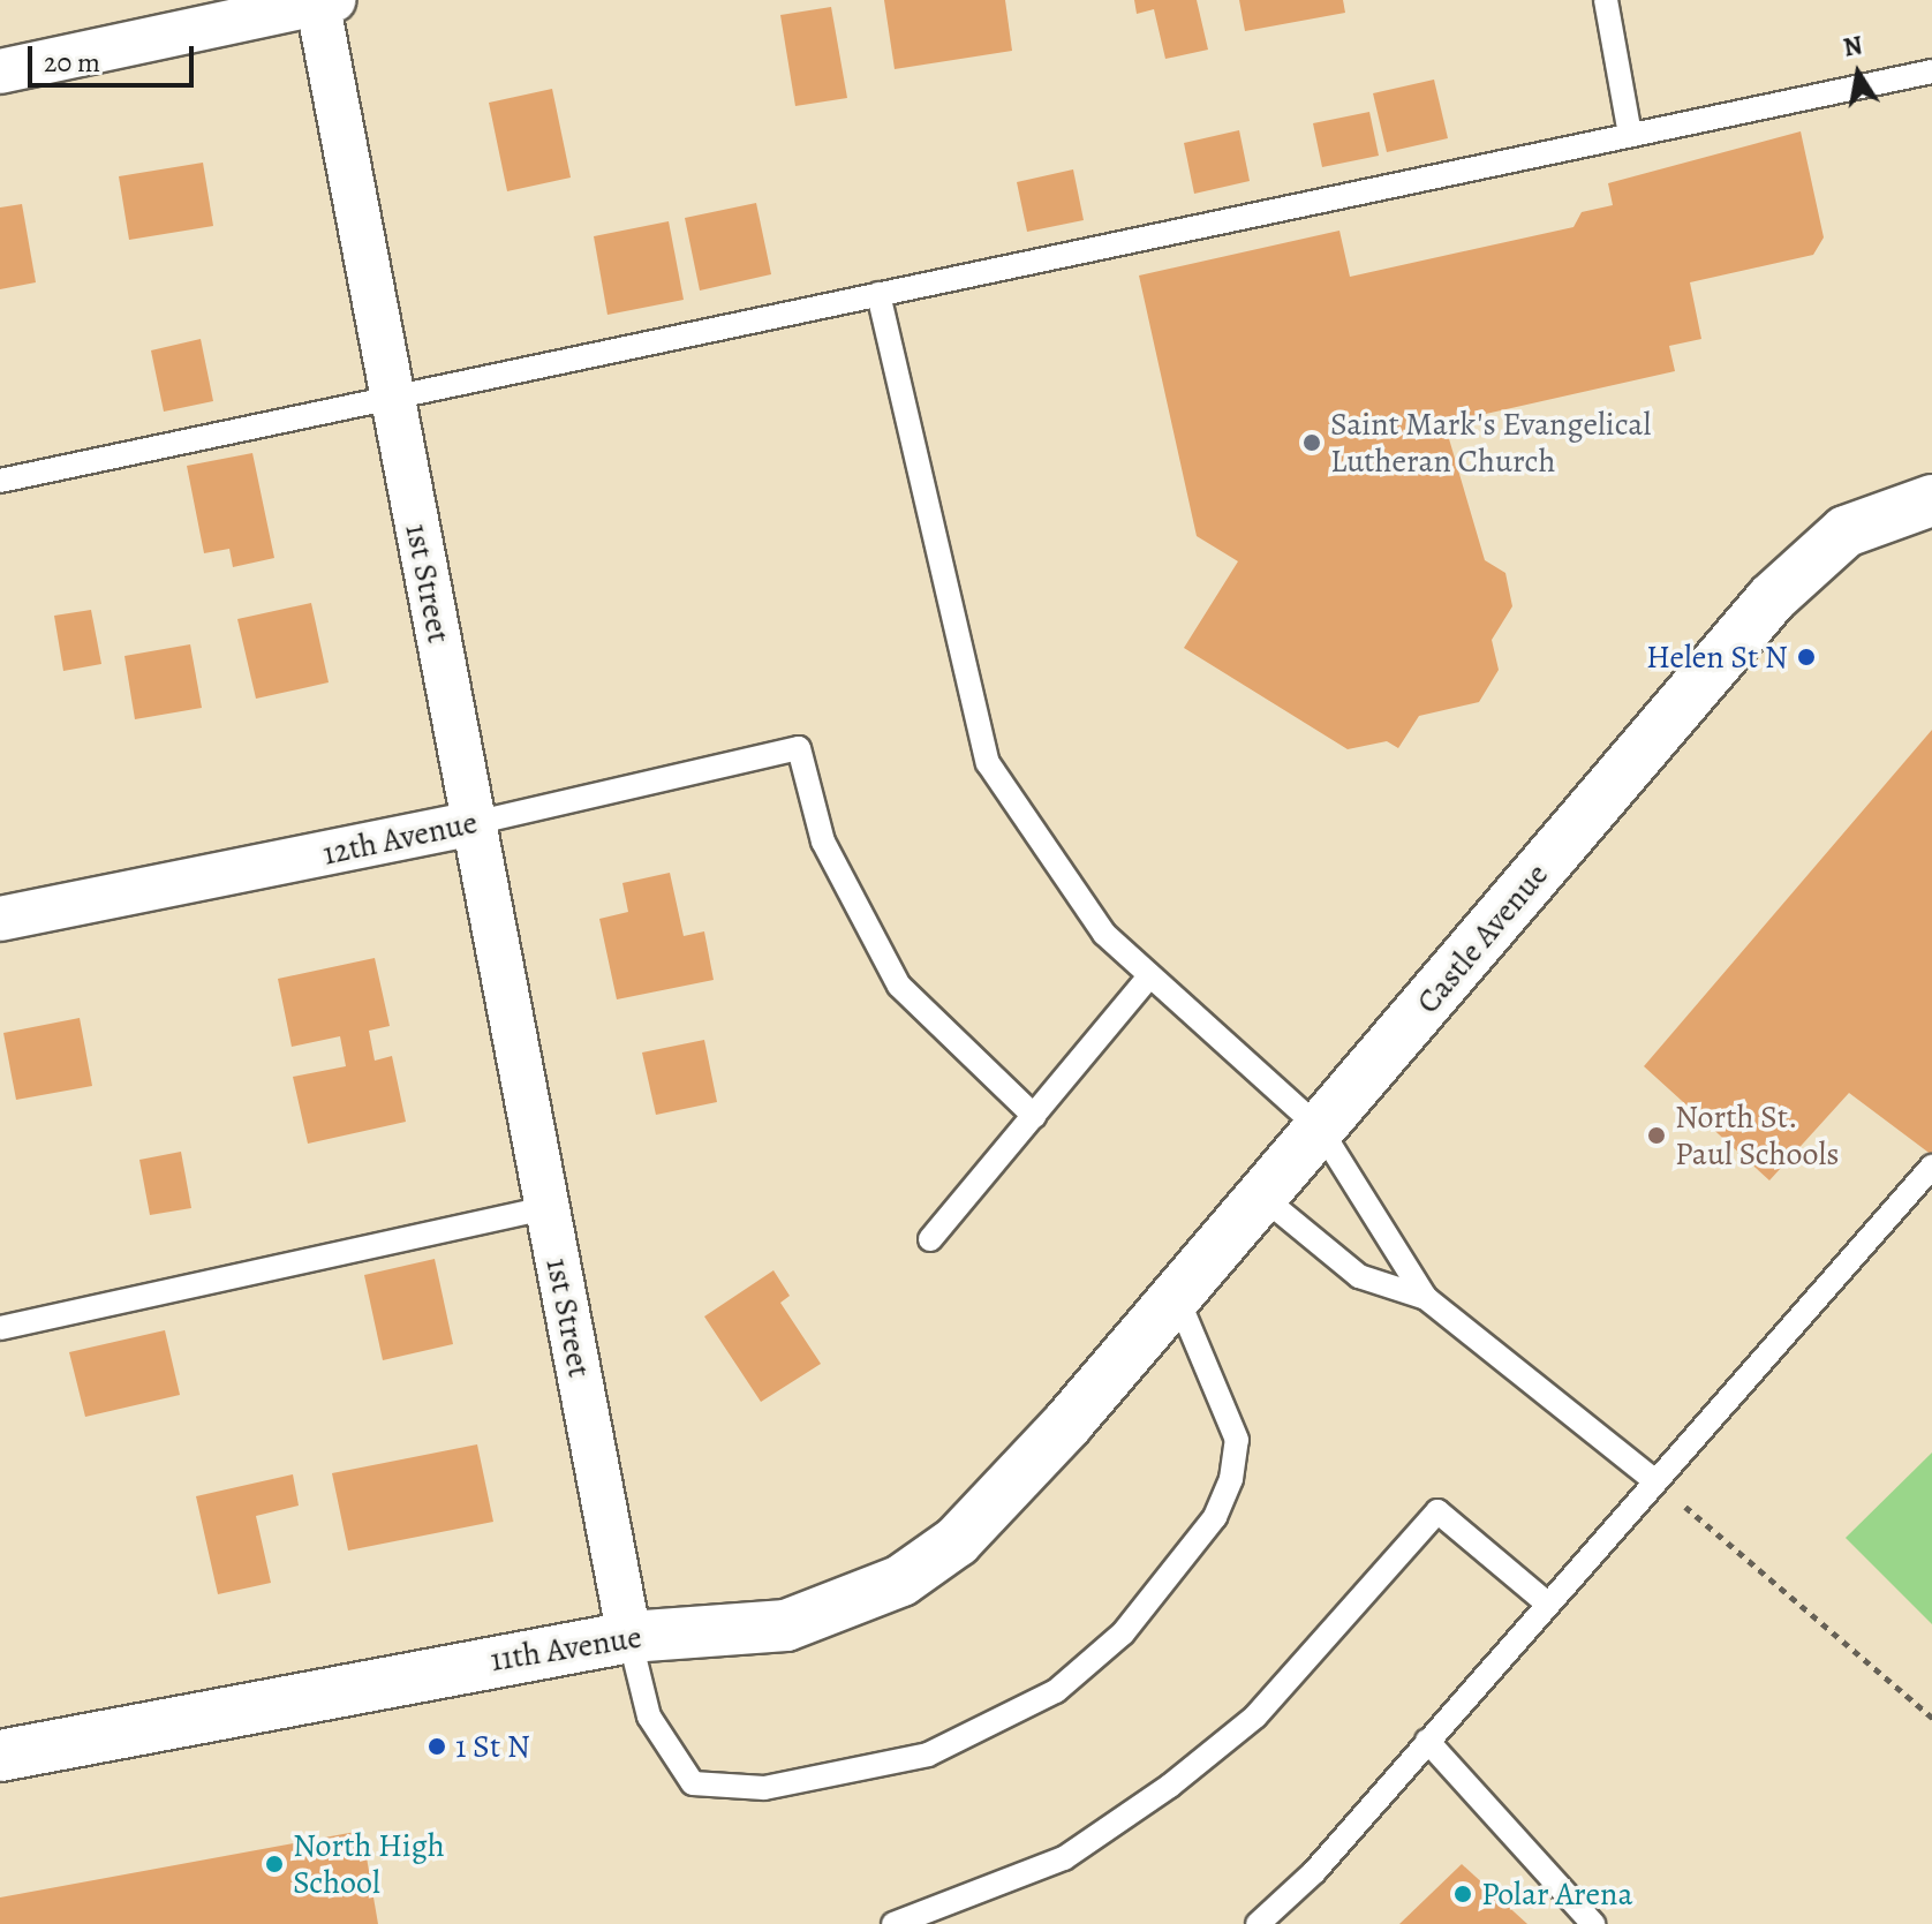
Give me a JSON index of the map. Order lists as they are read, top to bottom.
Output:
{
  "streets": {
    "street": [
      "1st Street",
      "12th Avenue",
      "Castle Avenue",
      "11th Avenue"
    ]
  },
  "crossings": [
    ["1st Street", "12th Avenue"],
    ["1st Street", "Castle Avenue"],
    ["1st Street", "11th Avenue"],
    ["Castle Avenue", "11th Avenue"]
  ],
  "places": [
    "Saint Mark's Evangelical Lutheran Church",
    "Helen St N",
    "North St. Paul Schools",
    "1 St N",
    "North High School",
    "Polar Arena"
  ],
  "scale_bar": "20 m",
  "north": "top"
}
